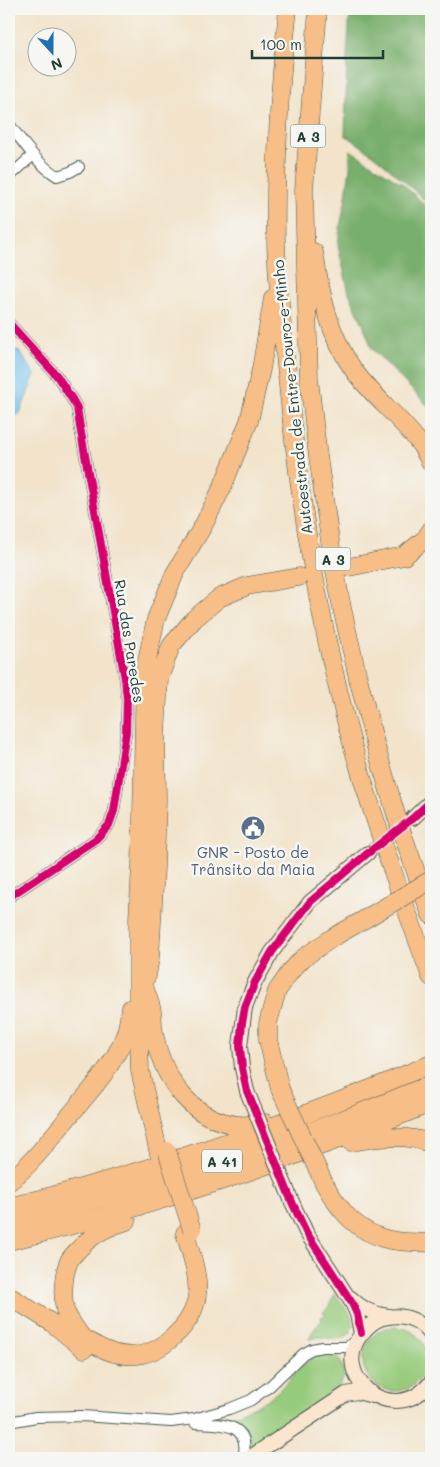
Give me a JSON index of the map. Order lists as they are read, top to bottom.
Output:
{
  "streets": {
    "highway": ["A 3", "Autoestrada de Entre-Douro-e-Minho", "A 41"],
    "street": ["Rua das Paredes"]
  },
  "places": {
    "public building": ["GNR - Posto de Trânsito da Maia"]
  },
  "scale_bar": "100 m",
  "north": "bottom"
}
